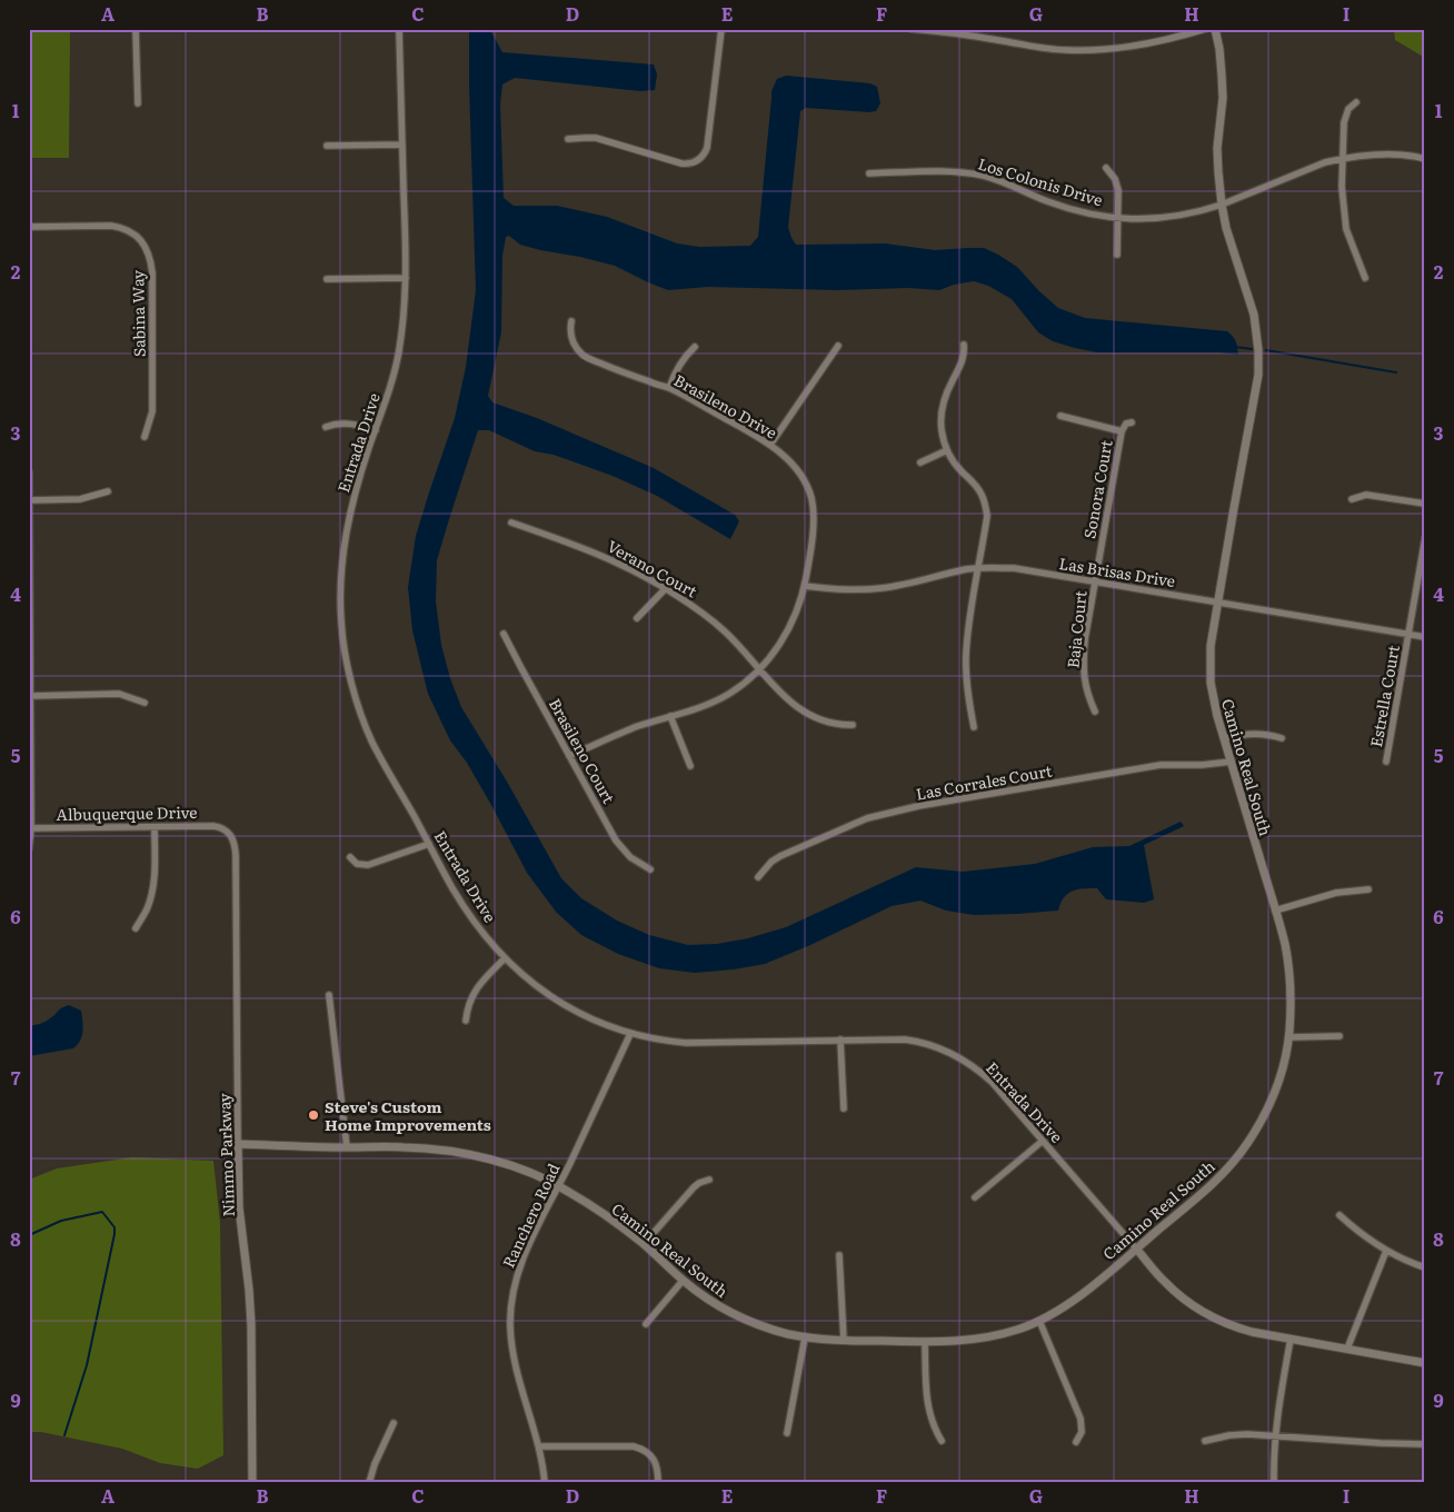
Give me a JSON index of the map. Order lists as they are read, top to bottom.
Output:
{
  "streets": {
    "street": [
      "Los Colonis Drive",
      "Sabina Way",
      "Brasileno Drive",
      "Entrada Drive",
      "Sonora Court",
      "Verano Court",
      "Las Brisas Drive",
      "Baja Court",
      "Estrella Court",
      "Brasileno Court",
      "Camino Real South",
      "Las Corrales Court",
      "Albuquerque Drive",
      "Nimmo Parkway",
      "Ranchero Road"
    ]
  },
  "crossings": [
    ["Los Colonis Drive", "Camino Real South"],
    ["Brasileno Drive", "Verano Court"],
    ["Brasileno Drive", "Las Brisas Drive"],
    ["Brasileno Drive", "Brasileno Court"],
    ["Entrada Drive", "Camino Real South"],
    ["Entrada Drive", "Ranchero Road"],
    ["Sonora Court", "Las Brisas Drive"],
    ["Sonora Court", "Baja Court"],
    ["Las Brisas Drive", "Baja Court"],
    ["Las Brisas Drive", "Estrella Court"],
    ["Las Brisas Drive", "Camino Real South"],
    ["Camino Real South", "Las Corrales Court"],
    ["Camino Real South", "Nimmo Parkway"],
    ["Camino Real South", "Ranchero Road"],
    ["Albuquerque Drive", "Nimmo Parkway"]
  ],
  "places": ["Steve's Custom Home Improvements"],
  "grid": {
    "columns": [
      "A",
      "B",
      "C",
      "D",
      "E",
      "F",
      "G",
      "H",
      "I"
    ],
    "rows": [
      "1",
      "2",
      "3",
      "4",
      "5",
      "6",
      "7",
      "8",
      "9"
    ]
  }
}
